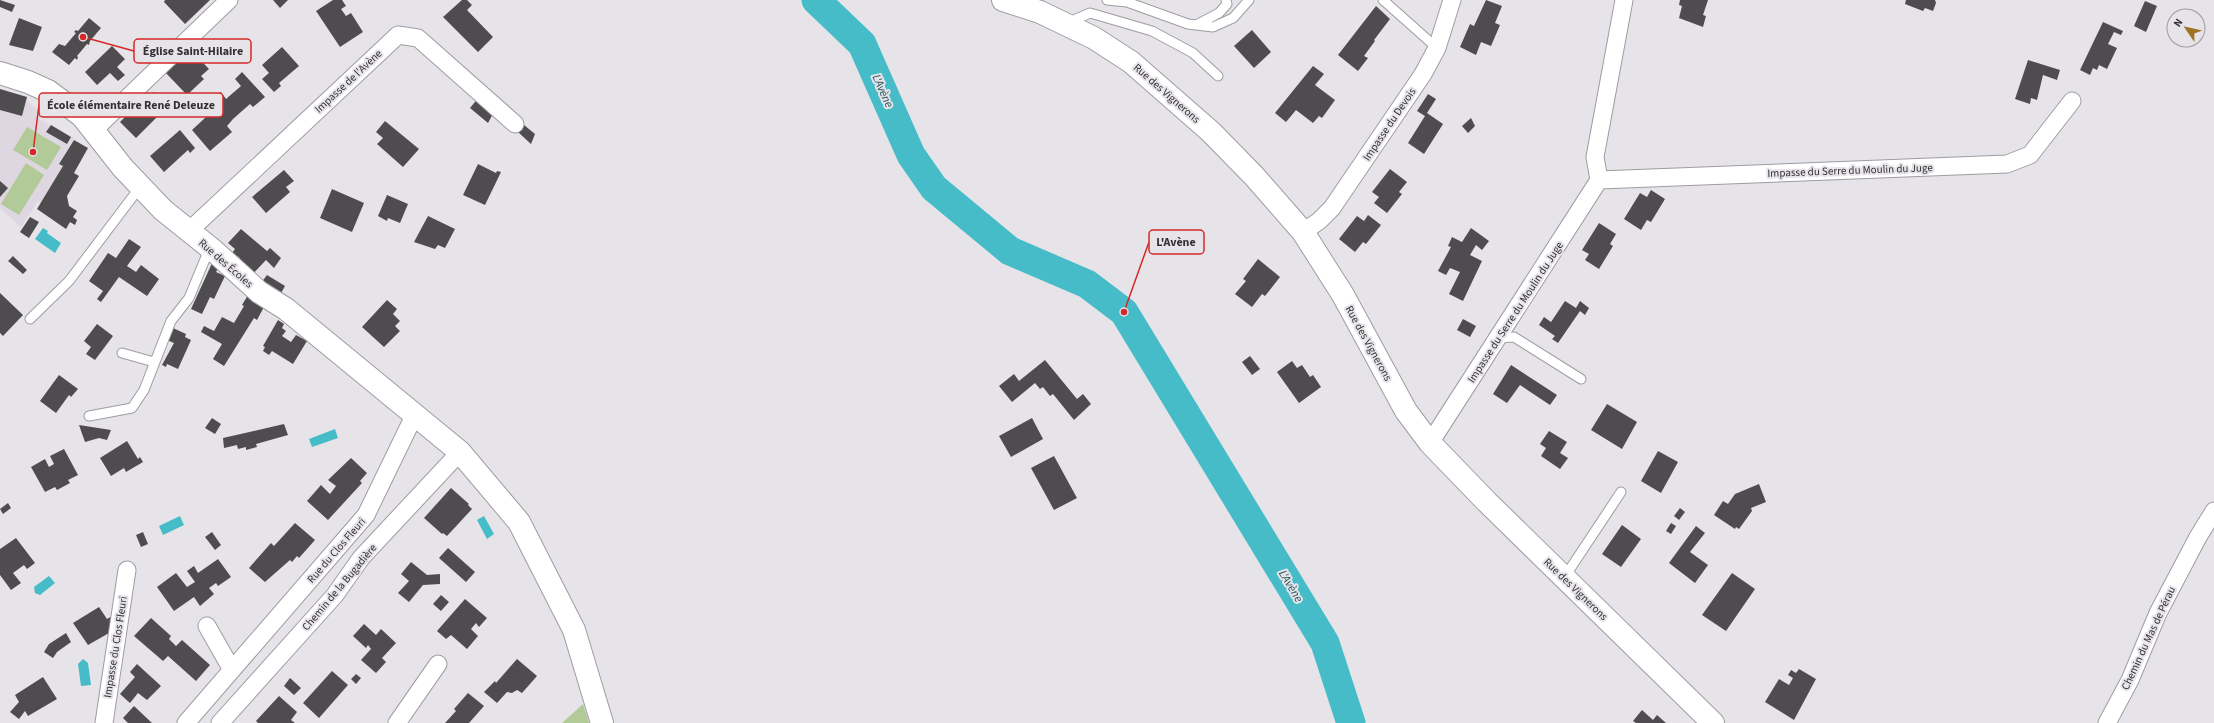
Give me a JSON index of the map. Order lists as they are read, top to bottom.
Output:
{
  "streets": {
    "street": [
      "Impasse de l'Avène",
      "Rue des Vignerons",
      "Impasse du Devois",
      "Impasse du Serre du Moulin du Juge",
      "Rue des Écoles",
      "Rue du Clos Fleuri",
      "Chemin de la Bugadière",
      "Chemin du Mas de Pérau",
      "Impasse du Clos Fleuri"
    ]
  },
  "crossings": [
    ["Impasse de l'Avène", "Rue des Écoles"],
    ["Rue des Vignerons", "Impasse du Devois"],
    ["Rue des Vignerons", "Impasse du Serre du Moulin du Juge"],
    ["Rue des Écoles", "Rue du Clos Fleuri"],
    ["Rue des Écoles", "Chemin de la Bugadière"]
  ],
  "water": ["L'Avène"],
  "places": ["Église Saint-Hilaire", "École élémentaire René Deleuze", "L'Avène"],
  "north": "top left"
}
